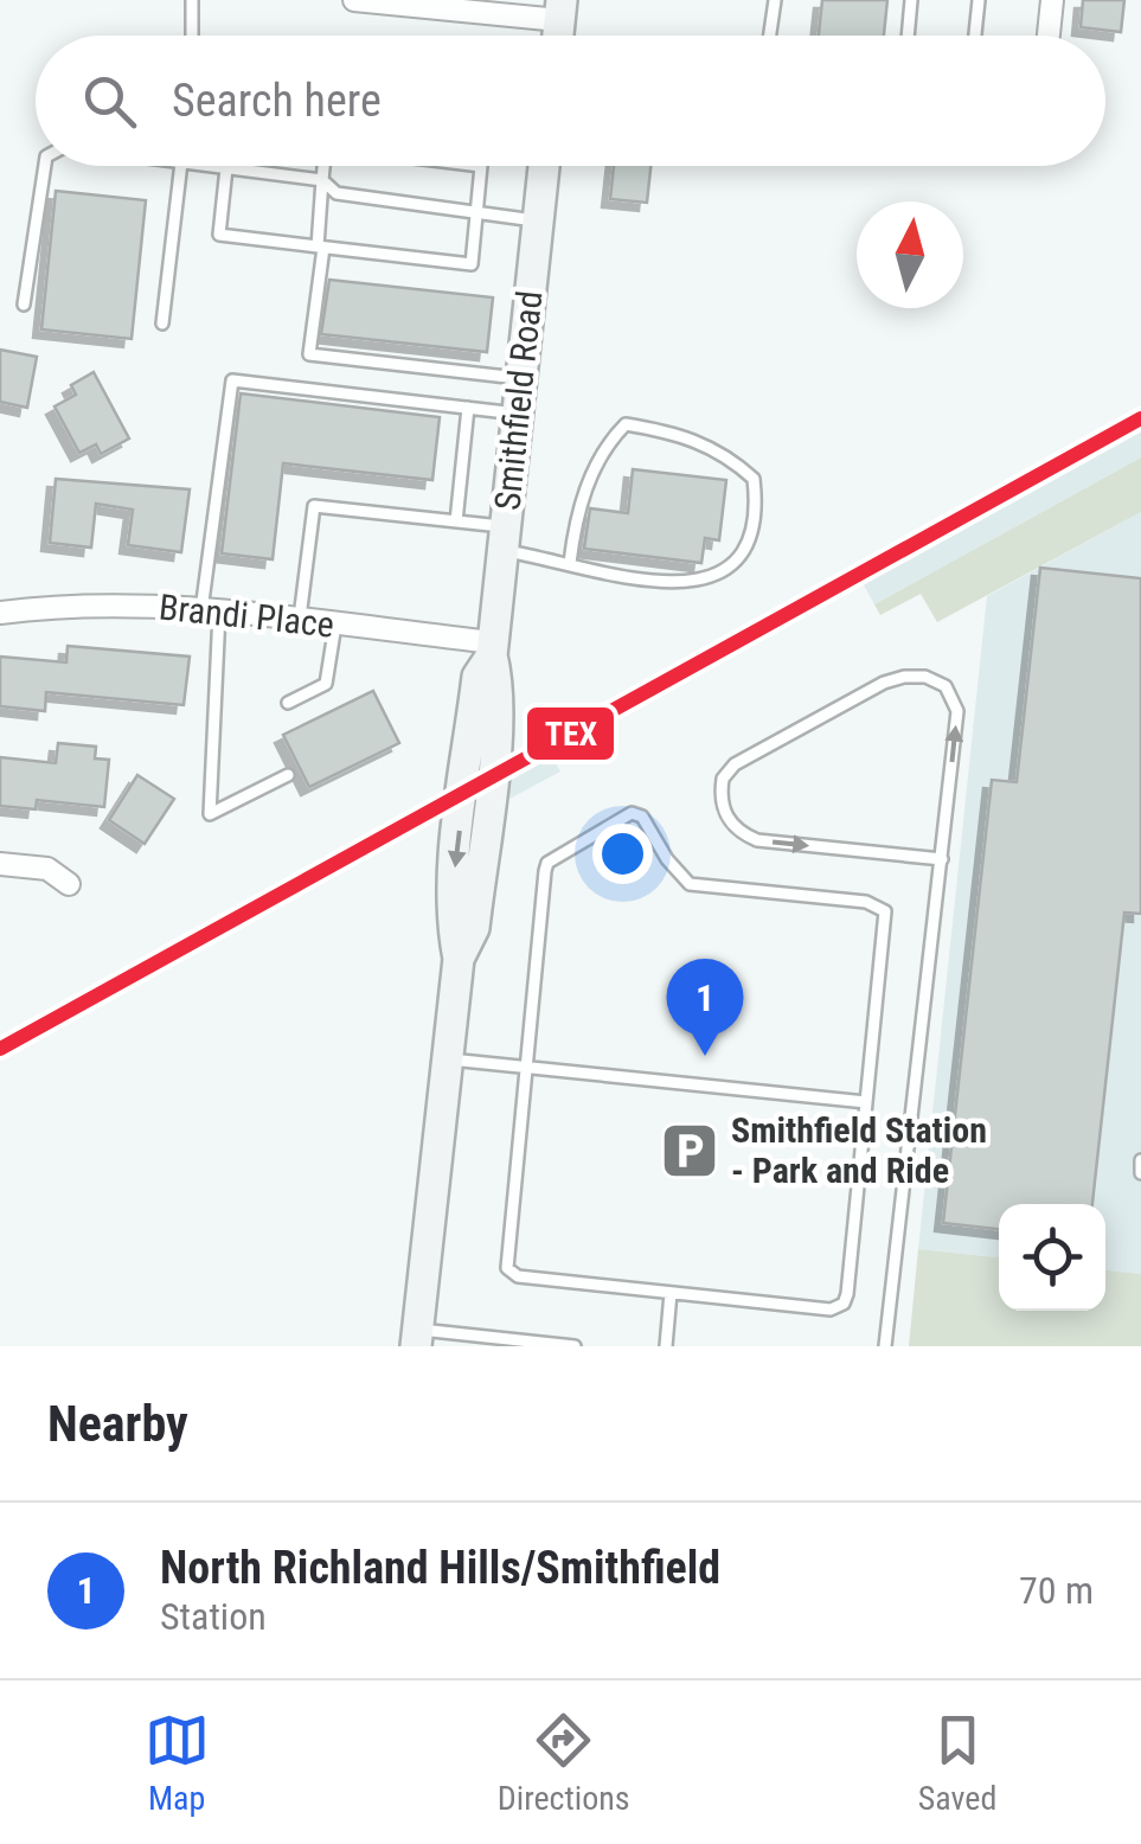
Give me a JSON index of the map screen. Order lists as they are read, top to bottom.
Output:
{
  "streets": {
    "main road": ["Smithfield Road"],
    "street": ["Brandi Place"]
  },
  "crossings": [
    ["Smithfield Road", "Brandi Place"]
  ],
  "places": {
    "parking": ["Smithfield Station - Park and Ride"]
  },
  "lines": ["transit line TEX"],
  "north": "top",
  "page": {
    "search": "Search here",
    "pins": "1",
    "heading": "Nearby",
    "list": [
      {
        "mark": "1",
        "name": "North Richland Hills/Smithfield",
        "note": "Station",
        "value": "70 m"
      }
    ],
    "nav": ["Map", "Directions", "Saved"]
  }
}
